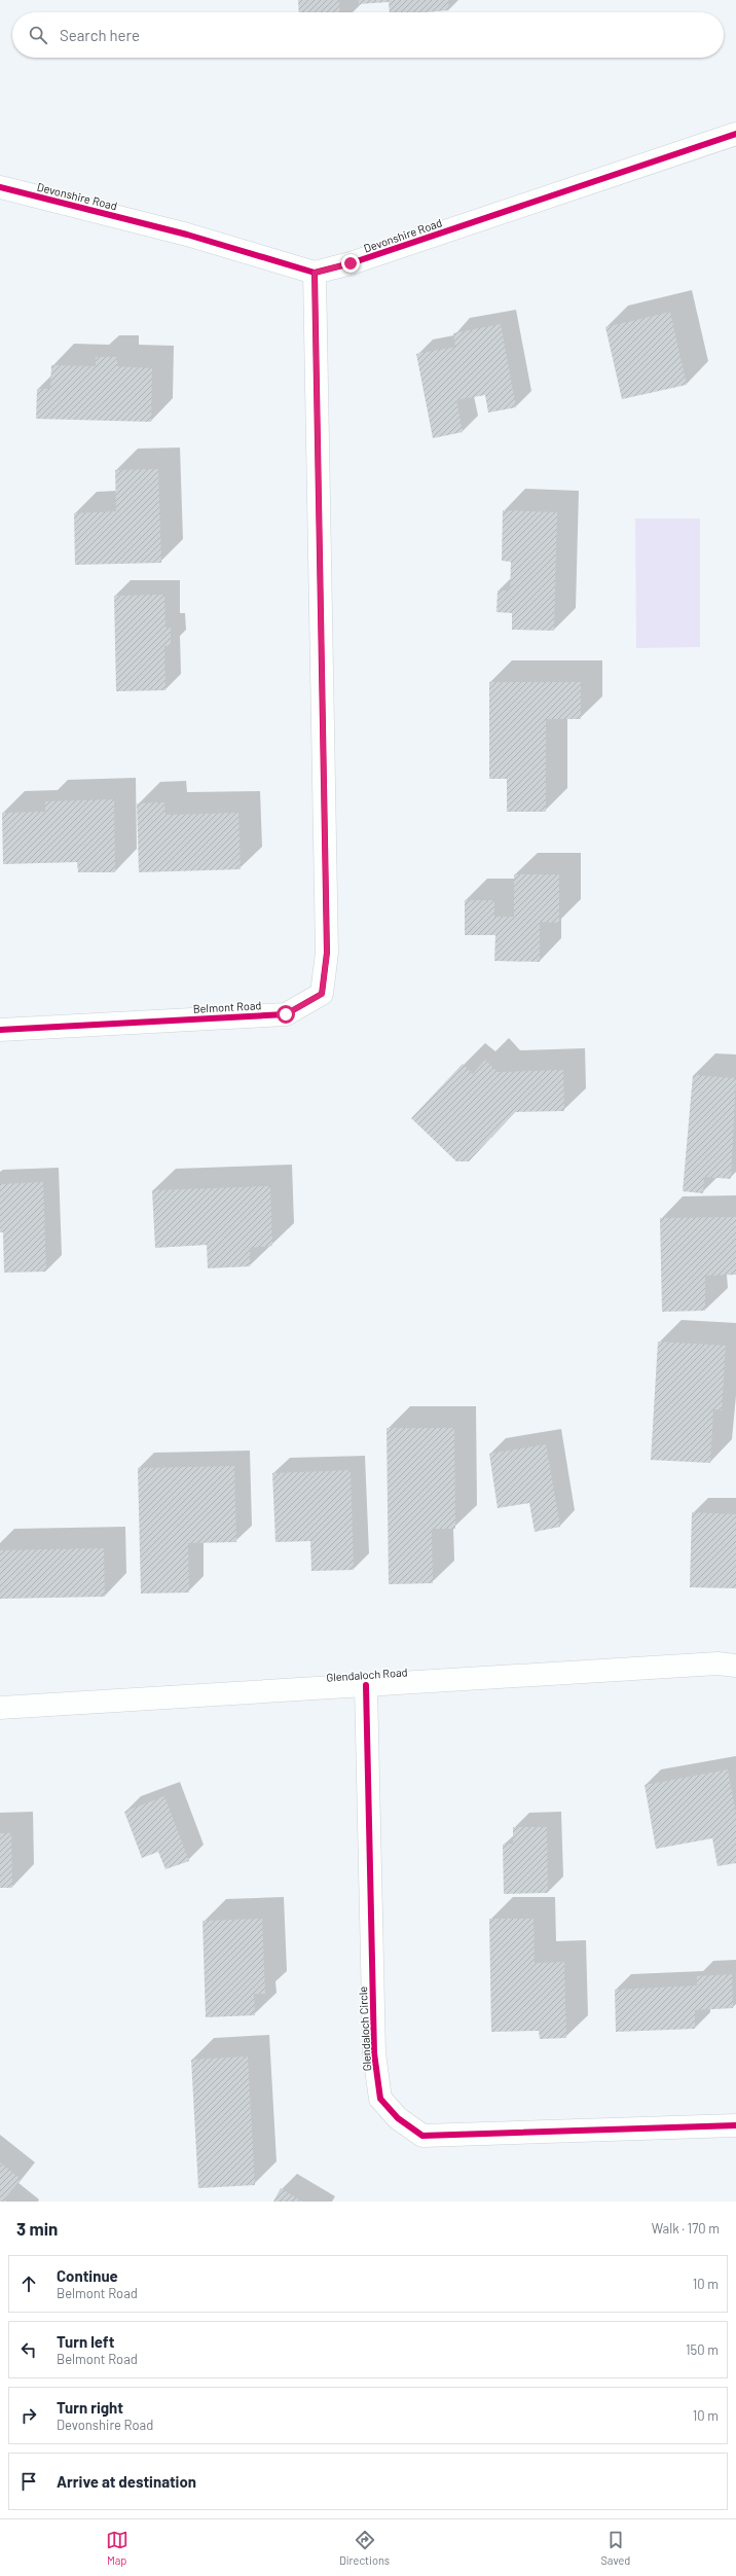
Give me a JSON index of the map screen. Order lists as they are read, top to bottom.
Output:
{
  "streets": {
    "street": [
      "Devonshire Road",
      "Belmont Road",
      "Glendaloch Road",
      "Glendaloch Circle"
    ]
  },
  "crossings": [
    ["Devonshire Road", "Belmont Road"],
    ["Glendaloch Road", "Glendaloch Circle"]
  ],
  "page": {
    "search": "Search here",
    "heading": ["3 min", "Walk · 170 m"],
    "list": [
      ["Continue", "Belmont Road", "10 m"],
      ["Turn left", "Belmont Road", "150 m"],
      ["Turn right", "Devonshire Road", "10 m"],
      "Arrive at destination"
    ],
    "nav": ["Map", "Directions", "Saved"]
  }
}
